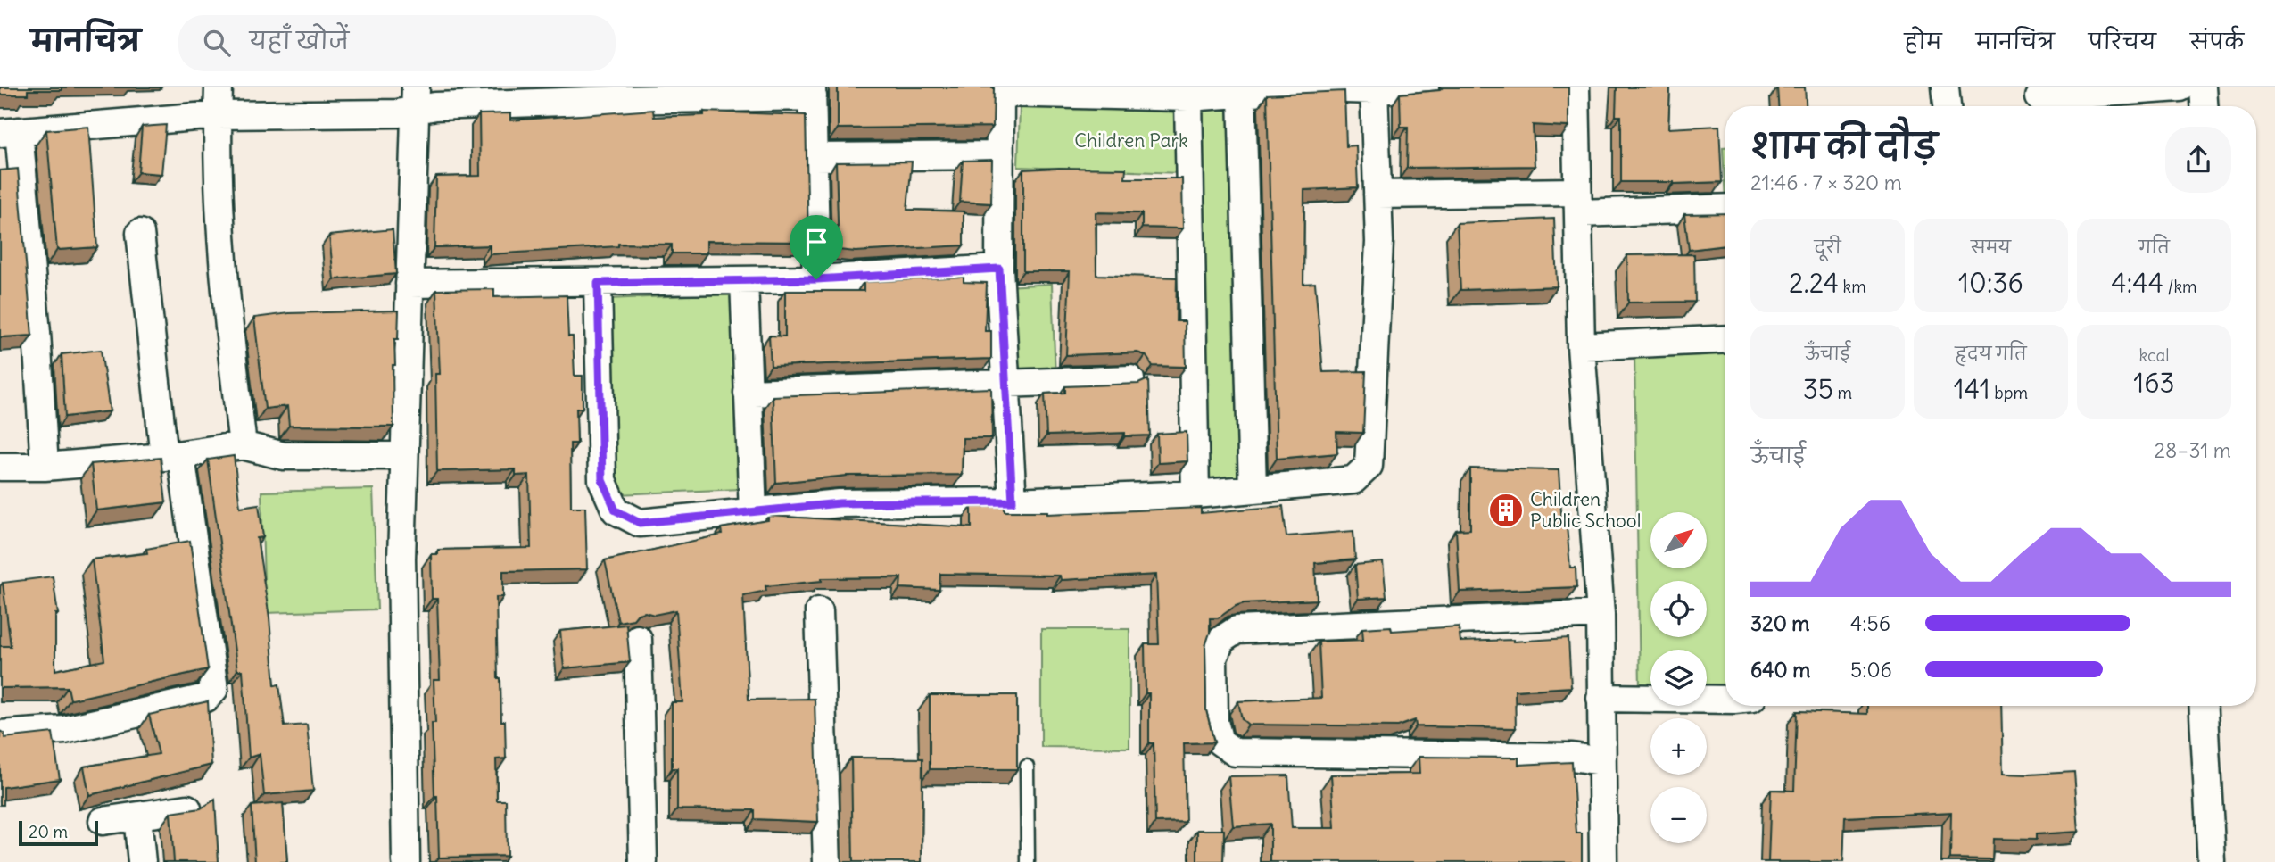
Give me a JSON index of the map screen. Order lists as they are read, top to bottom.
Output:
{
  "parks": ["Children Park"],
  "places": {
    "building": ["Children Public School"]
  },
  "scale_bar": "20 m",
  "north": "top right",
  "page": {
    "header": "मानचित्र",
    "search": "यहाँ खोजें",
    "nav": [
      "होम",
      "मानचित्र",
      "परिचय",
      "संपर्क"
    ],
    "heading": ["शाम की दौड़", "21:46 · 7 × 320 m"],
    "stats": [
      ["दूरी", "2.24 km"],
      ["समय", "10:36"],
      ["गति", "4:44 /km"],
      ["ऊँचाई", "35 m"],
      ["हृदय गति", "141 bpm"],
      ["kcal", "163"]
    ],
    "chart": ["ऊँचाई", "28–31 m"],
    "map_buttons": ["+", "−"],
    "list": [
      {
        "name": "320 m",
        "note": "4:56"
      },
      {
        "name": "640 m",
        "note": "5:06"
      }
    ],
    "scale": "20 m"
  }
}
